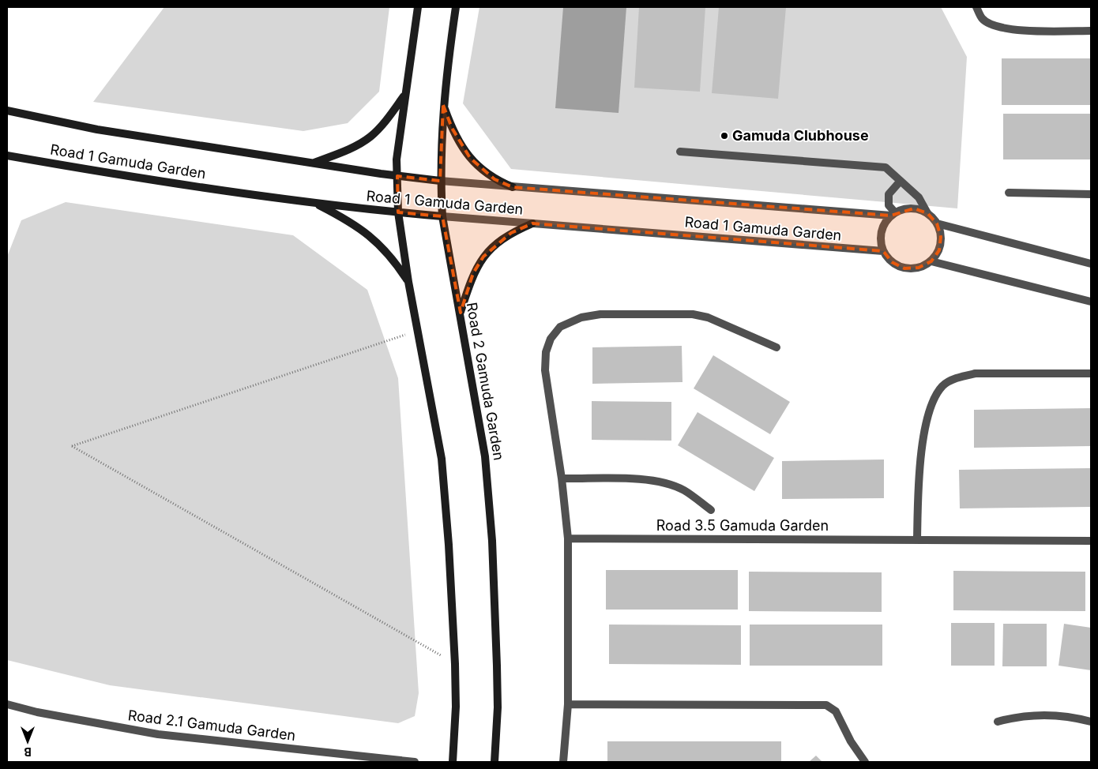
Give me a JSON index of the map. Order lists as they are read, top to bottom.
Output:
{
  "streets": {
    "street": [
      "Road 1 Gamuda Garden",
      "Road 2 Gamuda Garden",
      "Road 3.5 Gamuda Garden",
      "Road 2.1 Gamuda Garden"
    ]
  },
  "crossings": [
    ["Road 1 Gamuda Garden", "Road 2 Gamuda Garden"]
  ],
  "places": ["Gamuda Clubhouse"],
  "north": "bottom"
}
